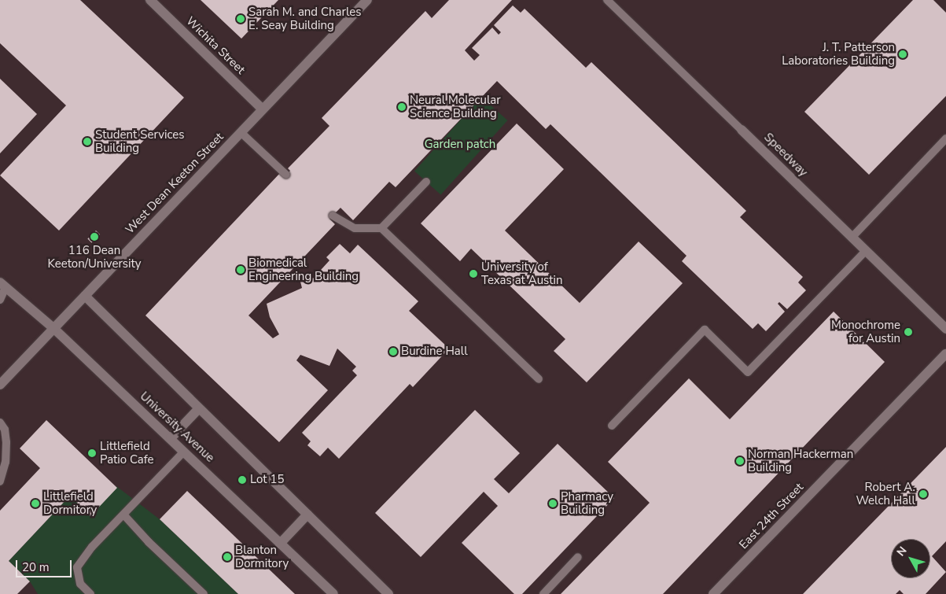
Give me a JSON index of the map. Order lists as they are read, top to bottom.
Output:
{
  "streets": {
    "street": [
      "Wichita Street",
      "Speedway",
      "West Dean Keeton Street",
      "University Avenue",
      "East 24th Street"
    ]
  },
  "crossings": [
    ["Wichita Street", "West Dean Keeton Street"],
    ["West Dean Keeton Street", "University Avenue"]
  ],
  "parks": ["Garden patch"],
  "places": [
    "Sarah M. and Charles E. Seay Building",
    "J. T. Patterson Laboratories Building",
    "Neural Molecular Science Building",
    "Student Services Building",
    "116 Dean Keeton/University",
    "Biomedical Engineering Building",
    "University of Texas at Austin",
    "Monochrome for Austin",
    "Burdine Hall",
    "Littlefield Patio Cafe",
    "Norman Hackerman Building",
    "Lot 15",
    "Robert A. Welch Hall",
    "Littlefield Dormitory",
    "Pharmacy Building",
    "Blanton Dormitory"
  ],
  "scale_bar": "20 m",
  "north": "top left"
}
